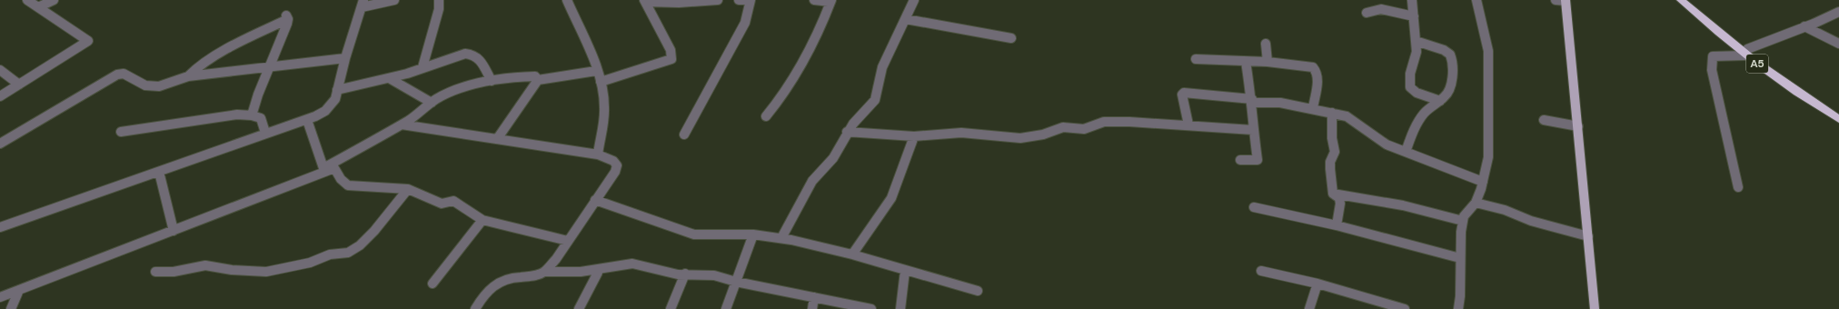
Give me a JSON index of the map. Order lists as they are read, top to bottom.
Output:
{
  "streets": {
    "highway": ["A5"]
  }
}
